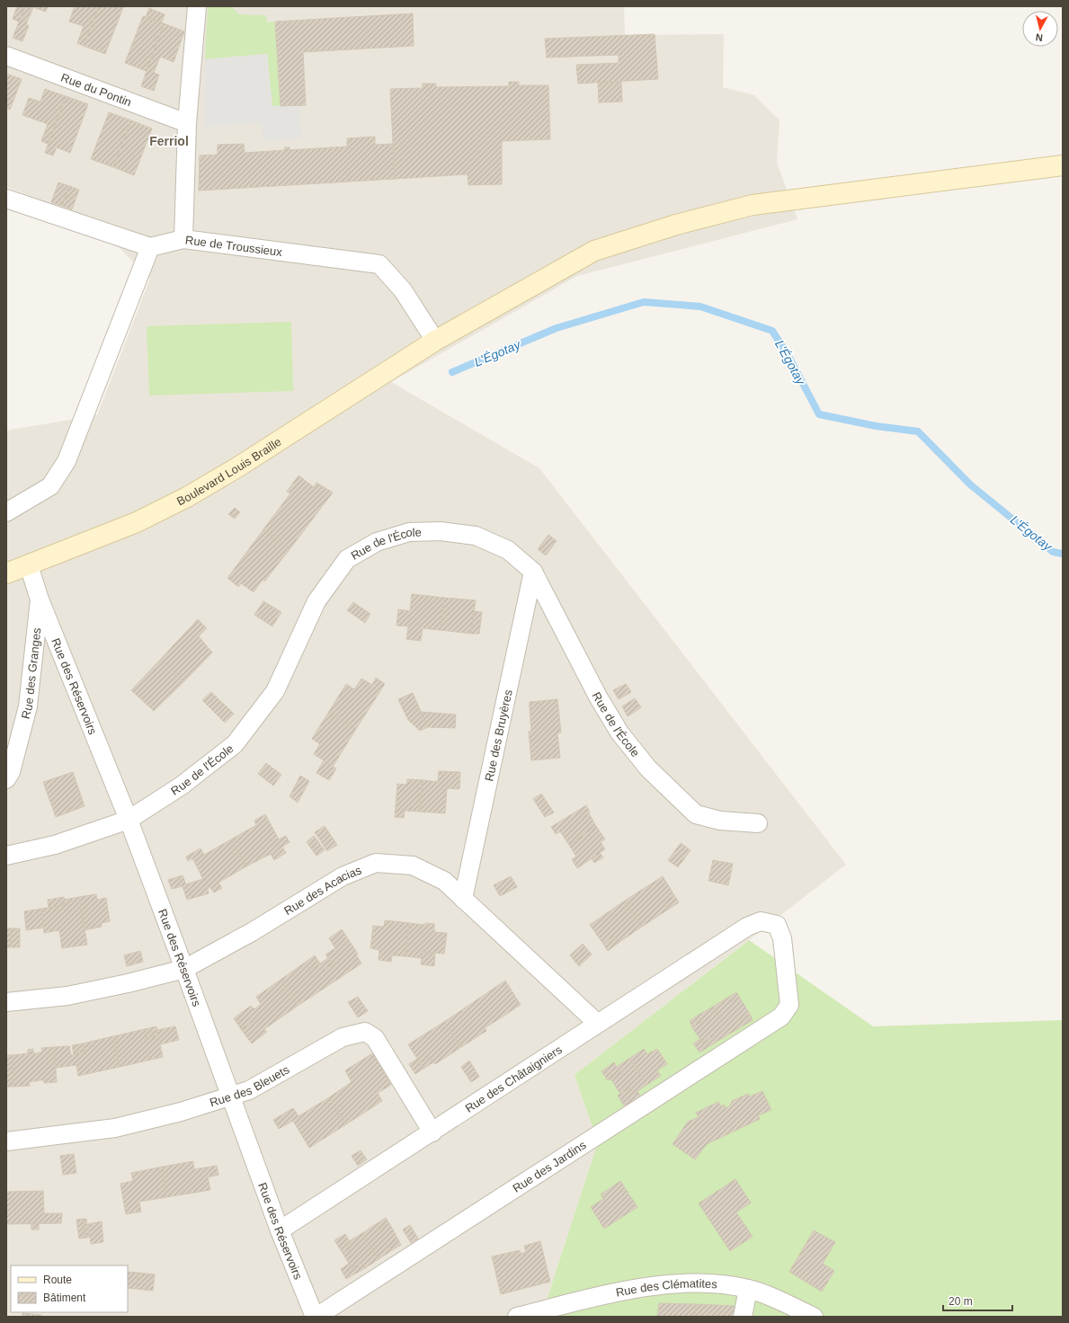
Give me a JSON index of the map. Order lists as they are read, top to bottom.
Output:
{
  "streets": {
    "main road": ["Boulevard Louis Braille"],
    "street": [
      "Rue du Pontin",
      "Rue de Troussieux",
      "Rue de l'École",
      "Rue des Granges",
      "Rue des Réservoirs",
      "Rue des Bruyères",
      "Rue des Acacias",
      "Rue des Châtaigniers",
      "Rue des Bleuets",
      "Rue des Jardins",
      "Rue des Clématites"
    ]
  },
  "crossings": [
    ["Rue du Pontin", "Rue de Troussieux"],
    ["Rue de Troussieux", "Boulevard Louis Braille"],
    ["Boulevard Louis Braille", "Rue des Granges"],
    ["Rue de l'École", "Rue des Réservoirs"],
    ["Rue de l'École", "Rue des Bruyères"],
    ["Rue des Granges", "Rue des Réservoirs"],
    ["Rue des Réservoirs", "Rue des Acacias"],
    ["Rue des Réservoirs", "Rue des Châtaigniers"],
    ["Rue des Réservoirs", "Rue des Bleuets"],
    ["Rue des Réservoirs", "Rue des Jardins"],
    ["Rue des Bruyères", "Rue des Acacias"],
    ["Rue des Acacias", "Rue des Châtaigniers"],
    ["Rue des Châtaigniers", "Rue des Bleuets"],
    ["Rue des Châtaigniers", "Rue des Jardins"]
  ],
  "districts": ["Ferriol"],
  "water": ["L'Égotay"],
  "legend": ["Route", "Bâtiment"],
  "scale_bar": "20 m",
  "north": "bottom"
}
